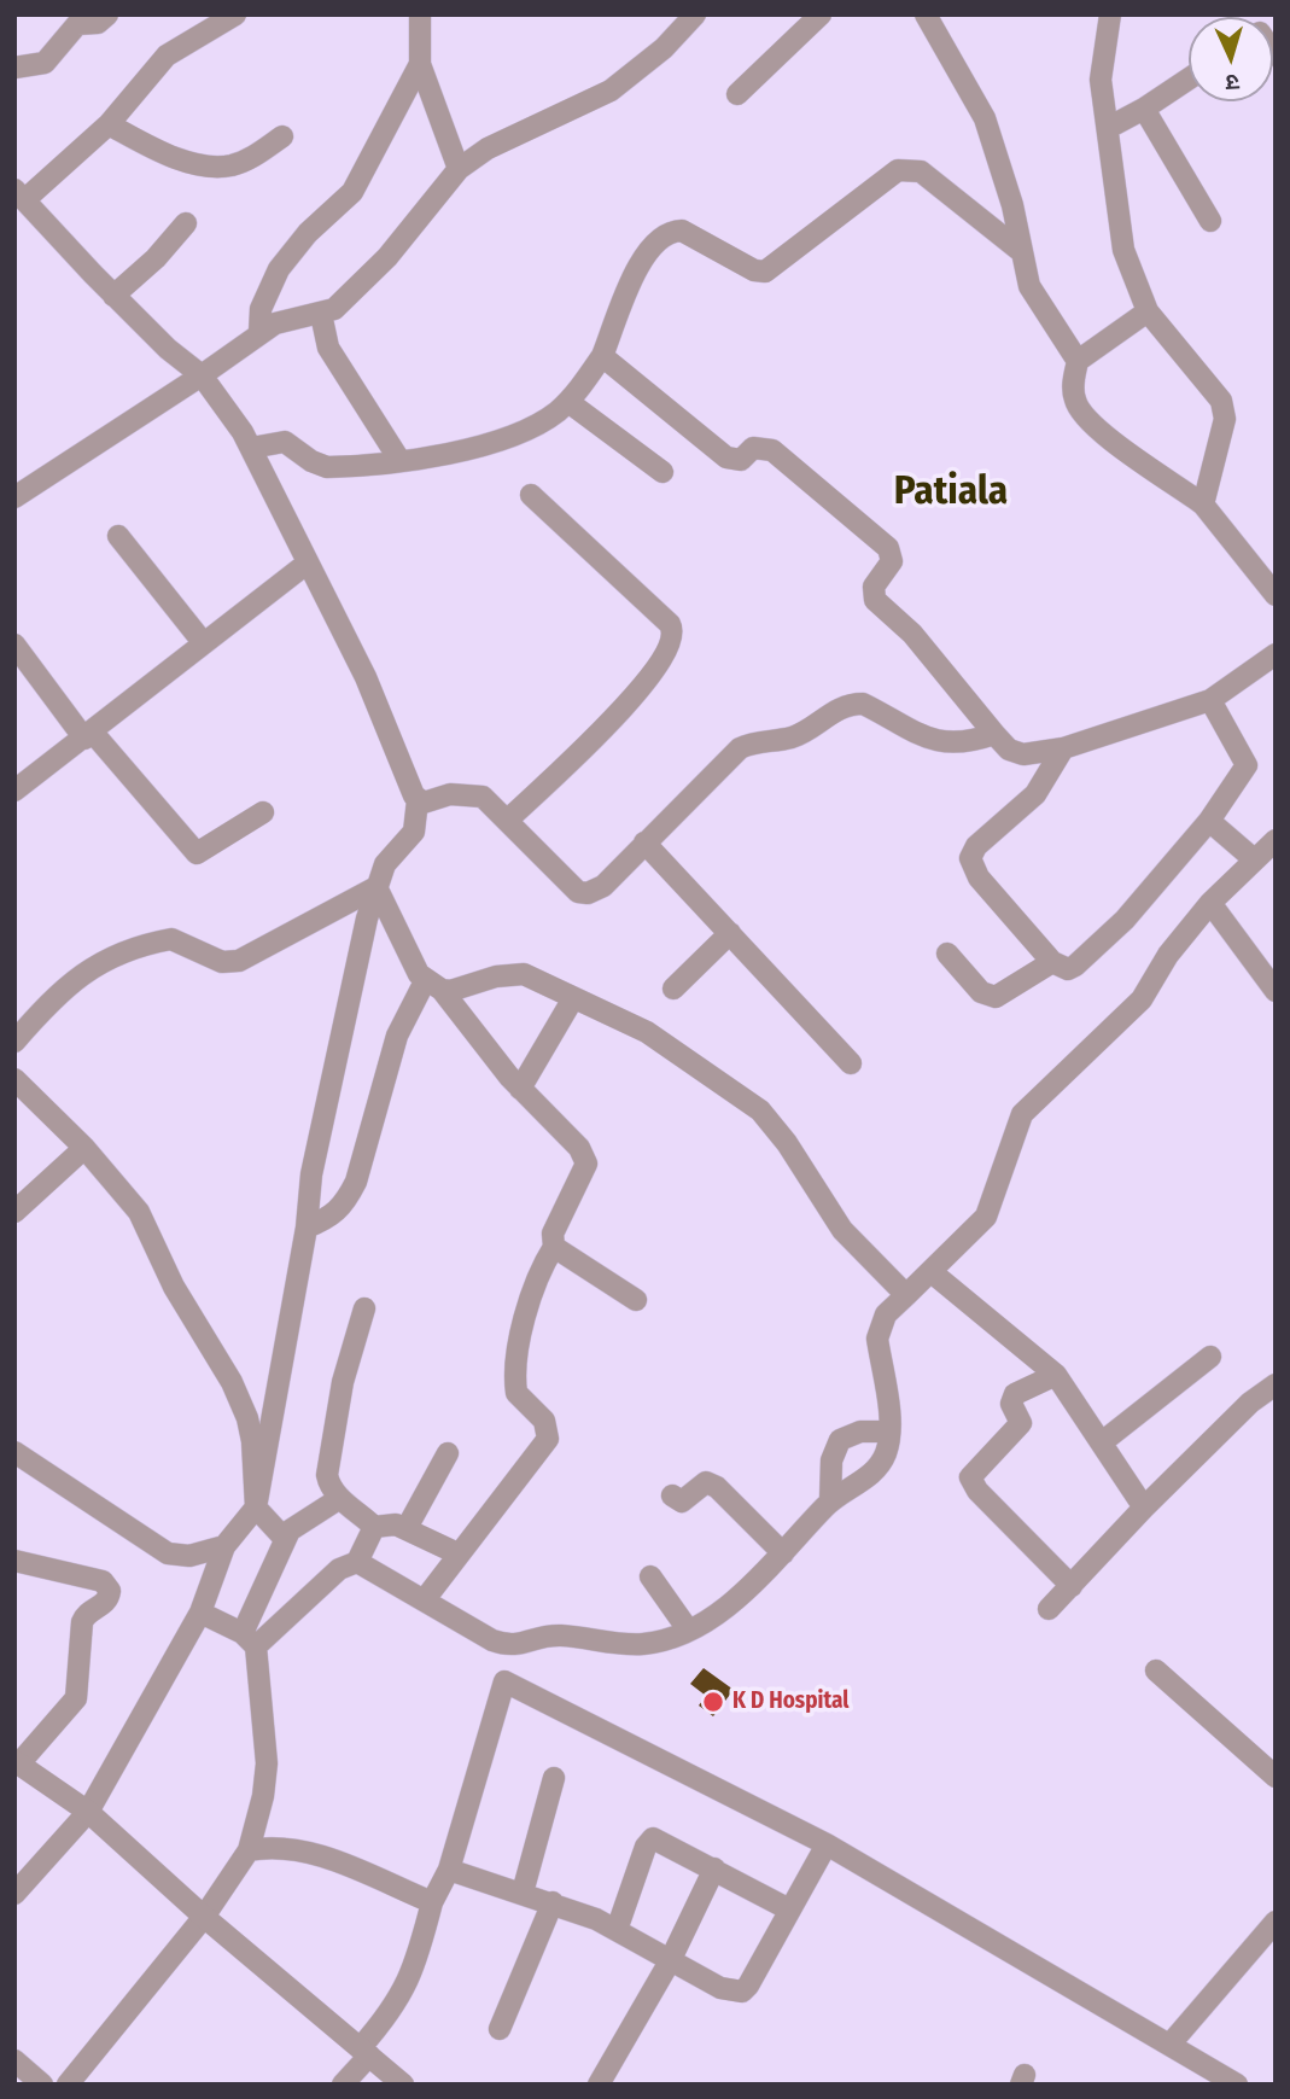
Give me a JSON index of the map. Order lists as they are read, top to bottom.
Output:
{
  "districts": ["Patiala"],
  "places": ["K D Hospital"],
  "north": "bottom"
}
